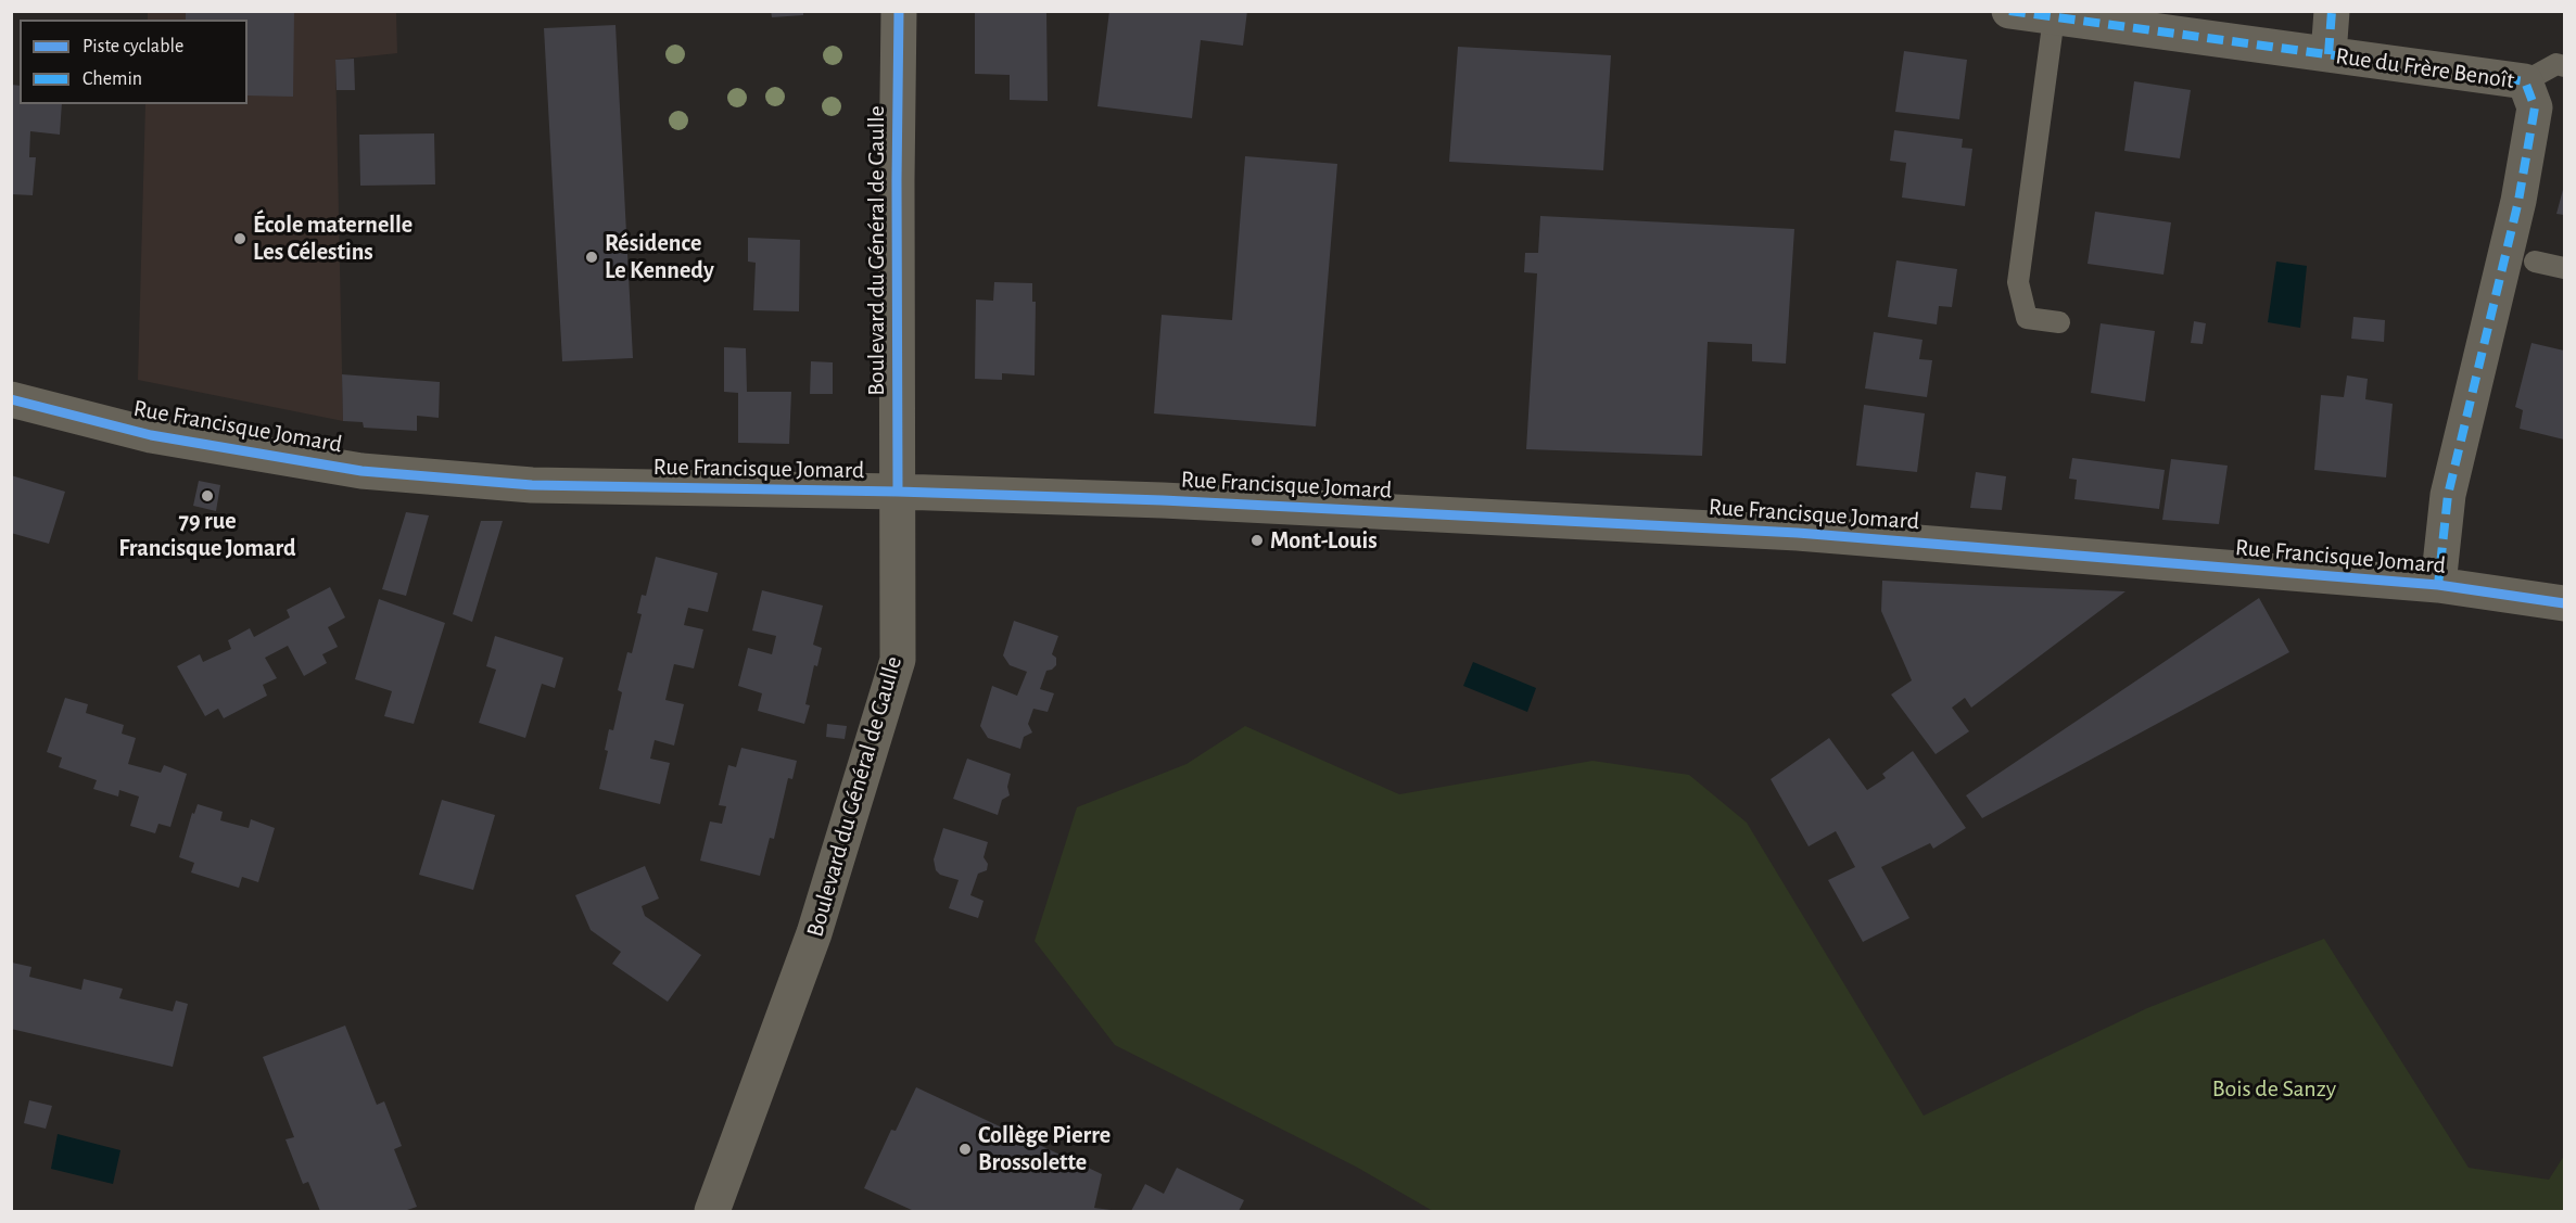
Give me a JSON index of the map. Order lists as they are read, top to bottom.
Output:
{
  "streets": {
    "street": ["Rue du Frère Benoît", "Boulevard du Général de Gaulle", "Rue Francisque Jomard"]
  },
  "crossings": [
    ["Rue du Frère Benoît", "Rue Francisque Jomard"],
    ["Boulevard du Général de Gaulle", "Rue Francisque Jomard"]
  ],
  "parks": ["Bois de Sanzy"],
  "places": [
    "École maternelle Les Célestins",
    "Résidence Le Kennedy",
    "79 rue Francisque Jomard",
    "Mont-Louis",
    "Collège Pierre Brossolette"
  ],
  "legend": ["Piste cyclable", "Chemin"]
}
